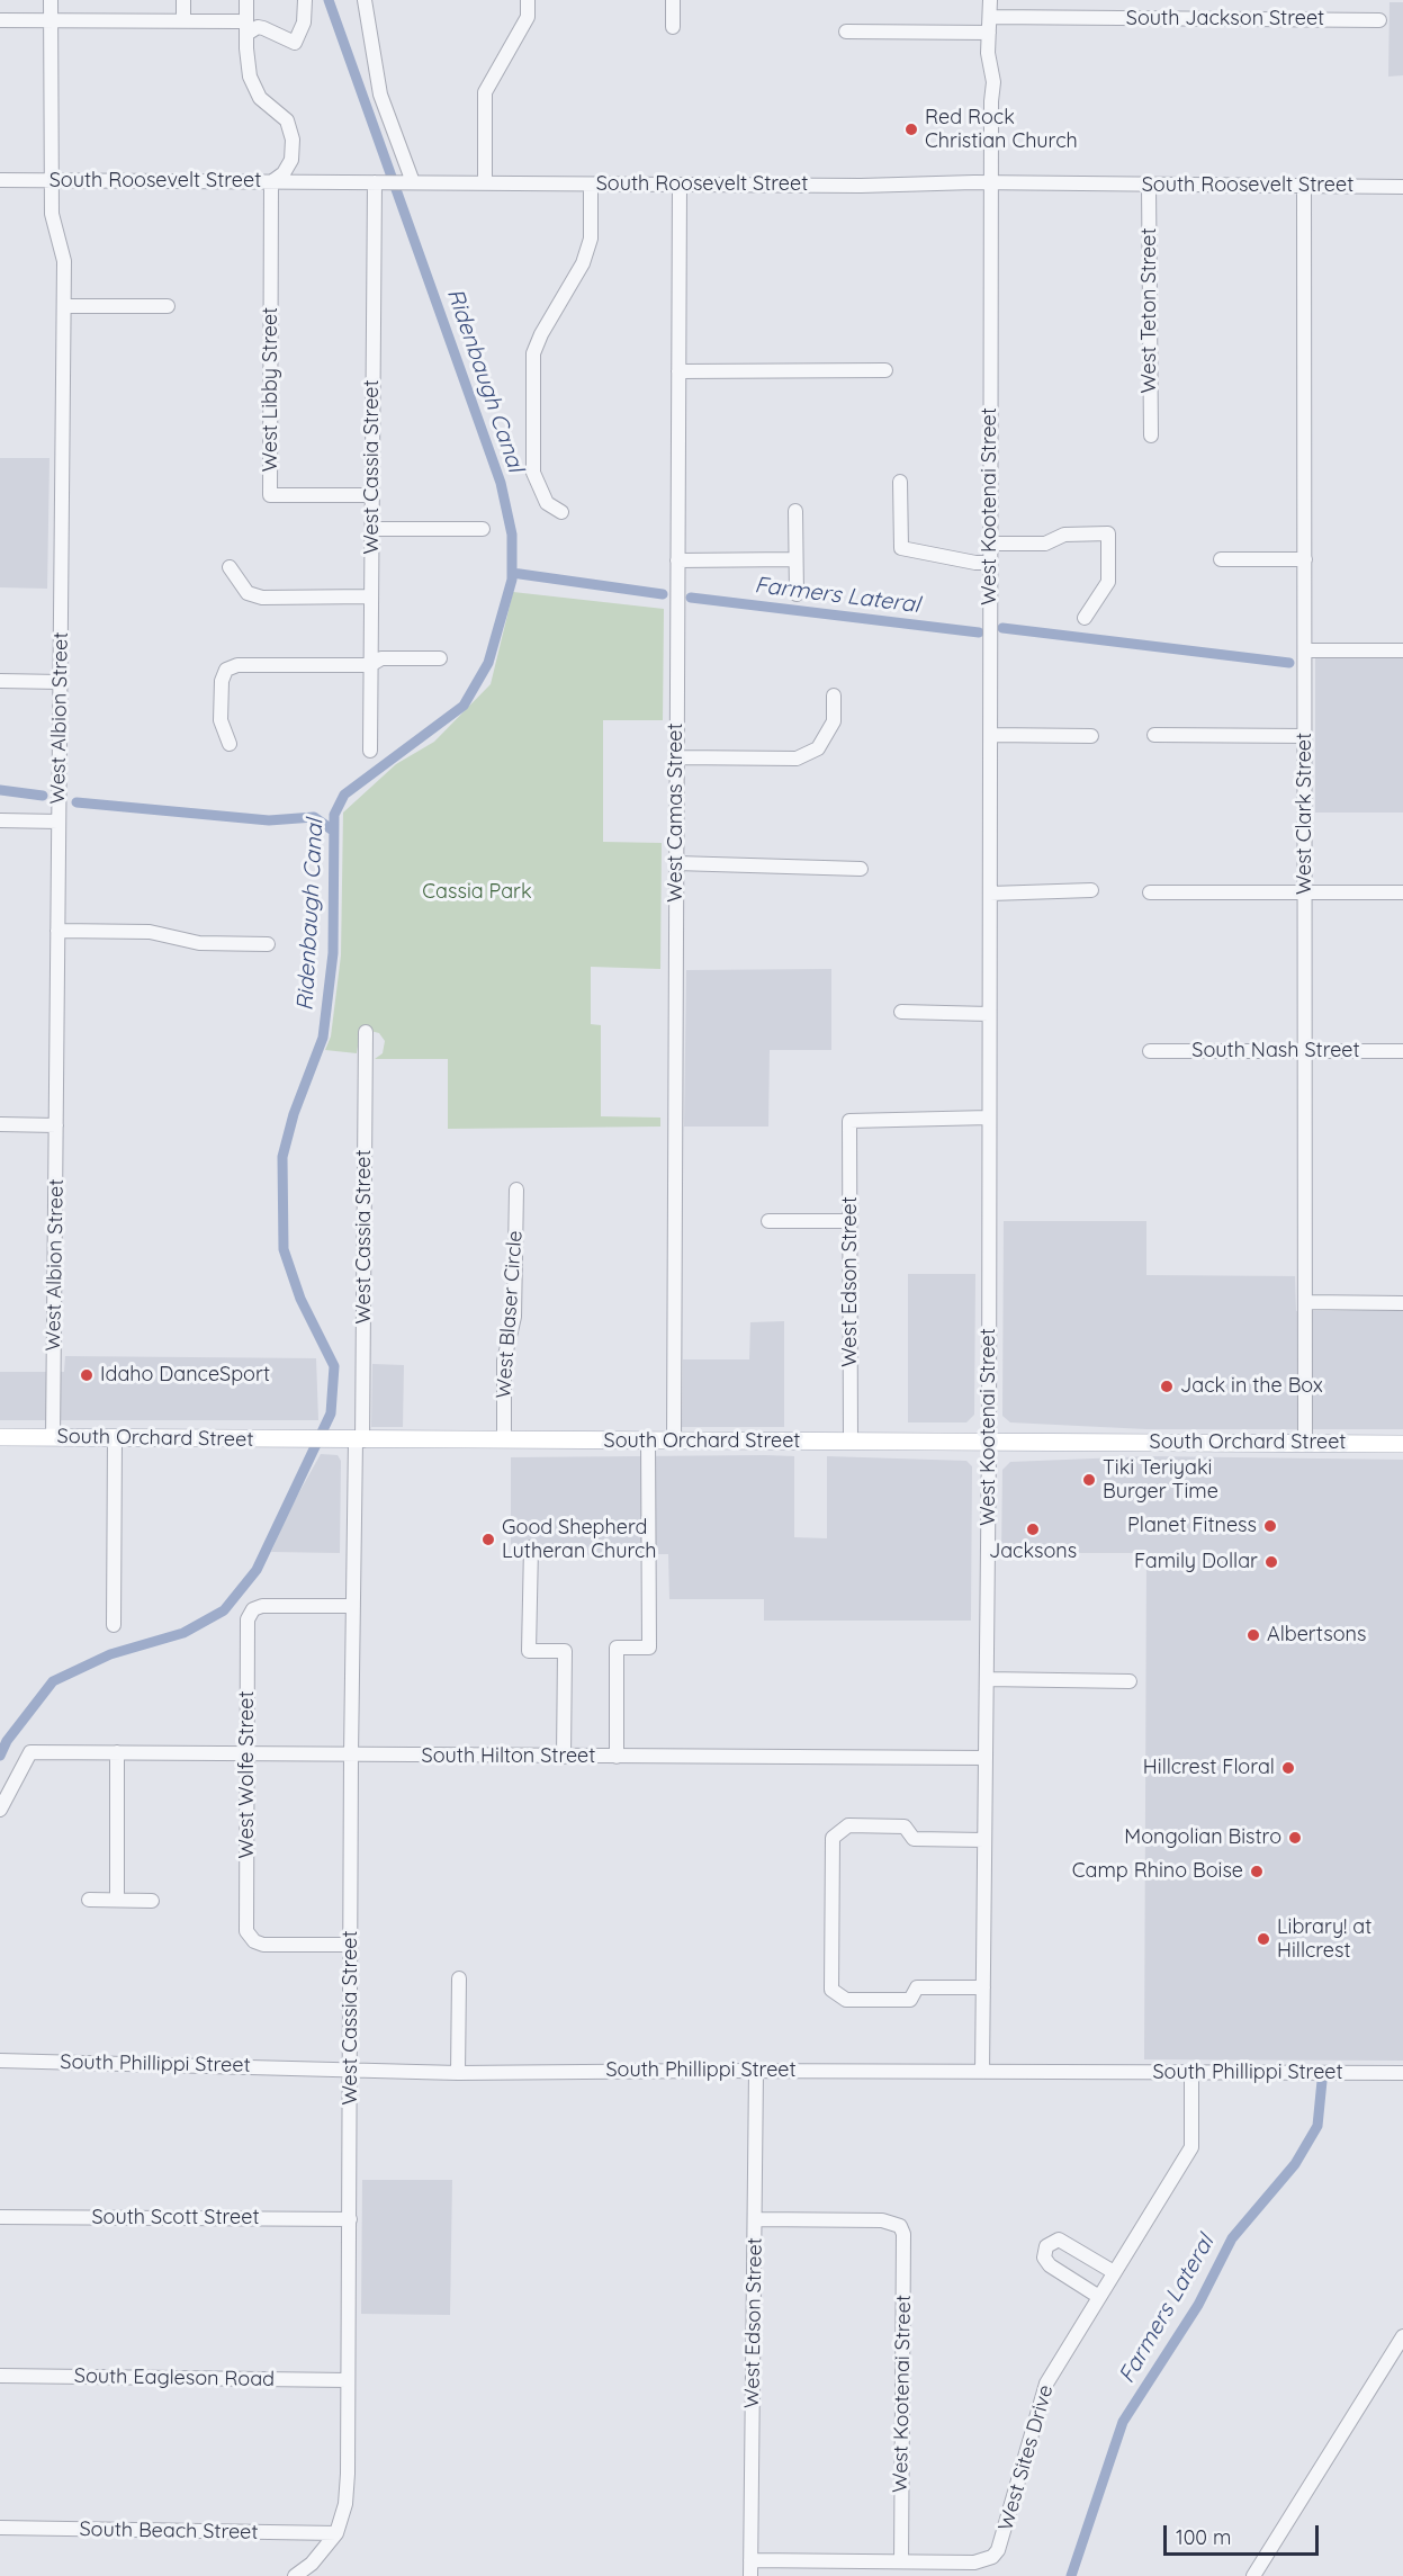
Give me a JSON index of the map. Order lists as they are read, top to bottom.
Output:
{
  "streets": {
    "main road": ["South Orchard Street"],
    "street": [
      "South Jackson Street",
      "South Roosevelt Street",
      "West Teton Street",
      "West Libby Street",
      "West Cassia Street",
      "West Kootenai Street",
      "West Albion Street",
      "West Camas Street",
      "West Clark Street",
      "South Nash Street",
      "West Edson Street",
      "West Blaser Circle",
      "South Hilton Street",
      "West Wolfe Street",
      "South Phillippi Street",
      "South Scott Street",
      "South Eagleson Road",
      "West Sites Drive",
      "South Beach Street"
    ]
  },
  "crossings": [
    ["South Jackson Street", "West Kootenai Street"],
    ["South Roosevelt Street", "West Teton Street"],
    ["South Roosevelt Street", "West Libby Street"],
    ["South Roosevelt Street", "West Cassia Street"],
    ["South Roosevelt Street", "West Kootenai Street"],
    ["South Roosevelt Street", "West Albion Street"],
    ["South Roosevelt Street", "West Camas Street"],
    ["South Roosevelt Street", "West Clark Street"],
    ["West Libby Street", "West Cassia Street"],
    ["West Cassia Street", "South Orchard Street"],
    ["West Cassia Street", "South Hilton Street"],
    ["West Cassia Street", "West Wolfe Street"],
    ["West Cassia Street", "South Phillippi Street"],
    ["West Cassia Street", "South Scott Street"],
    ["West Cassia Street", "South Eagleson Road"],
    ["West Cassia Street", "South Beach Street"],
    ["West Kootenai Street", "West Edson Street"],
    ["West Kootenai Street", "South Orchard Street"],
    ["West Kootenai Street", "South Hilton Street"],
    ["West Kootenai Street", "South Phillippi Street"],
    ["West Kootenai Street", "West Sites Drive"],
    ["West Albion Street", "South Orchard Street"],
    ["West Camas Street", "South Orchard Street"],
    ["West Clark Street", "South Nash Street"],
    ["West Clark Street", "South Orchard Street"],
    ["West Edson Street", "South Orchard Street"],
    ["West Edson Street", "South Phillippi Street"],
    ["West Edson Street", "West Sites Drive"],
    ["West Blaser Circle", "South Orchard Street"],
    ["South Hilton Street", "West Wolfe Street"],
    ["South Phillippi Street", "West Sites Drive"]
  ],
  "water": ["Ridenbaugh Canal", "Farmers Lateral"],
  "parks": ["Cassia Park"],
  "places": [
    "Red Rock Christian Church",
    "Idaho DanceSport",
    "Jack in the Box",
    "Tiki Teriyaki Burger Time",
    "Planet Fitness",
    "Jacksons",
    "Good Shepherd Lutheran Church",
    "Family Dollar",
    "Albertsons",
    "Hillcrest Floral",
    "Mongolian Bistro",
    "Camp Rhino Boise",
    "Library! at Hillcrest"
  ],
  "scale_bar": "100 m"
}
